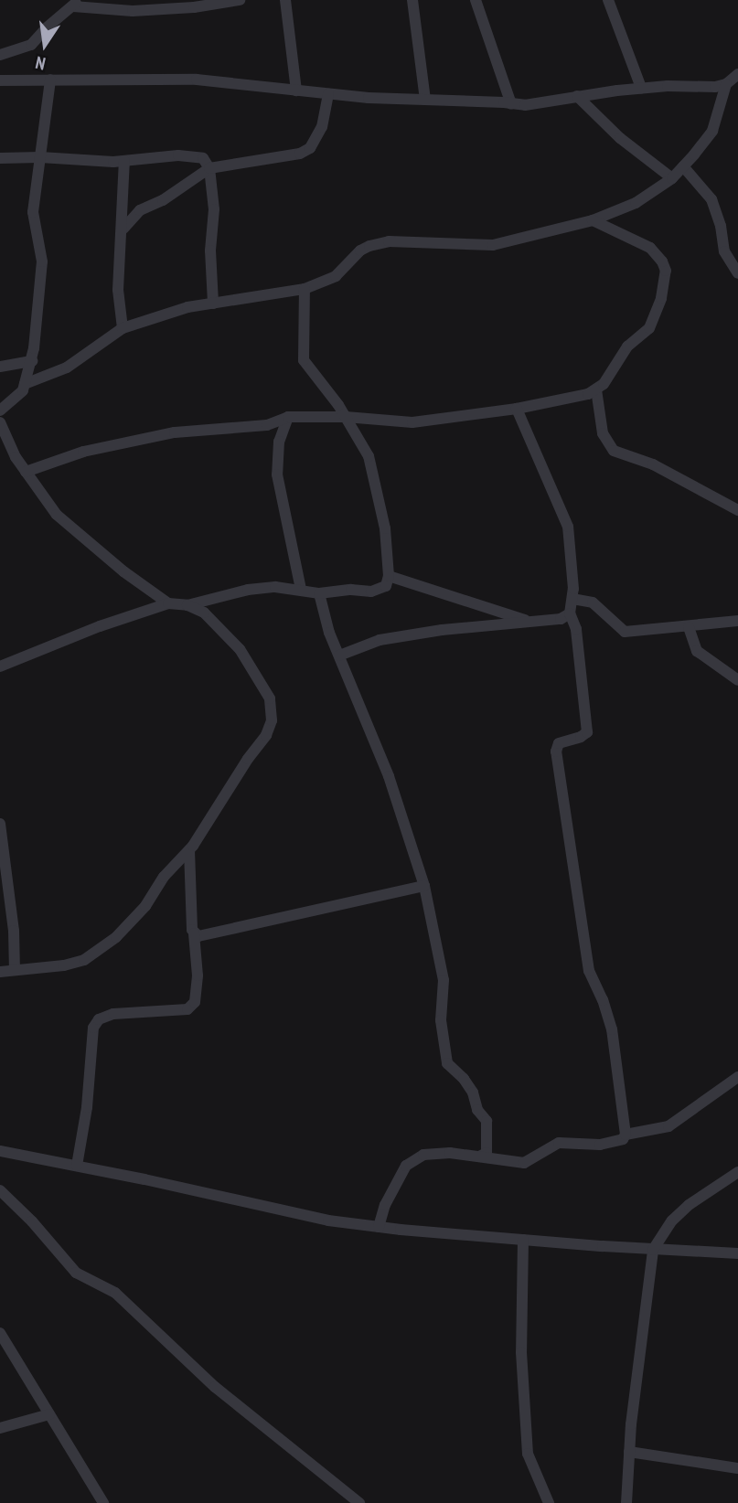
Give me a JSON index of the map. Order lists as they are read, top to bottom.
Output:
{
  "north": "bottom"
}
